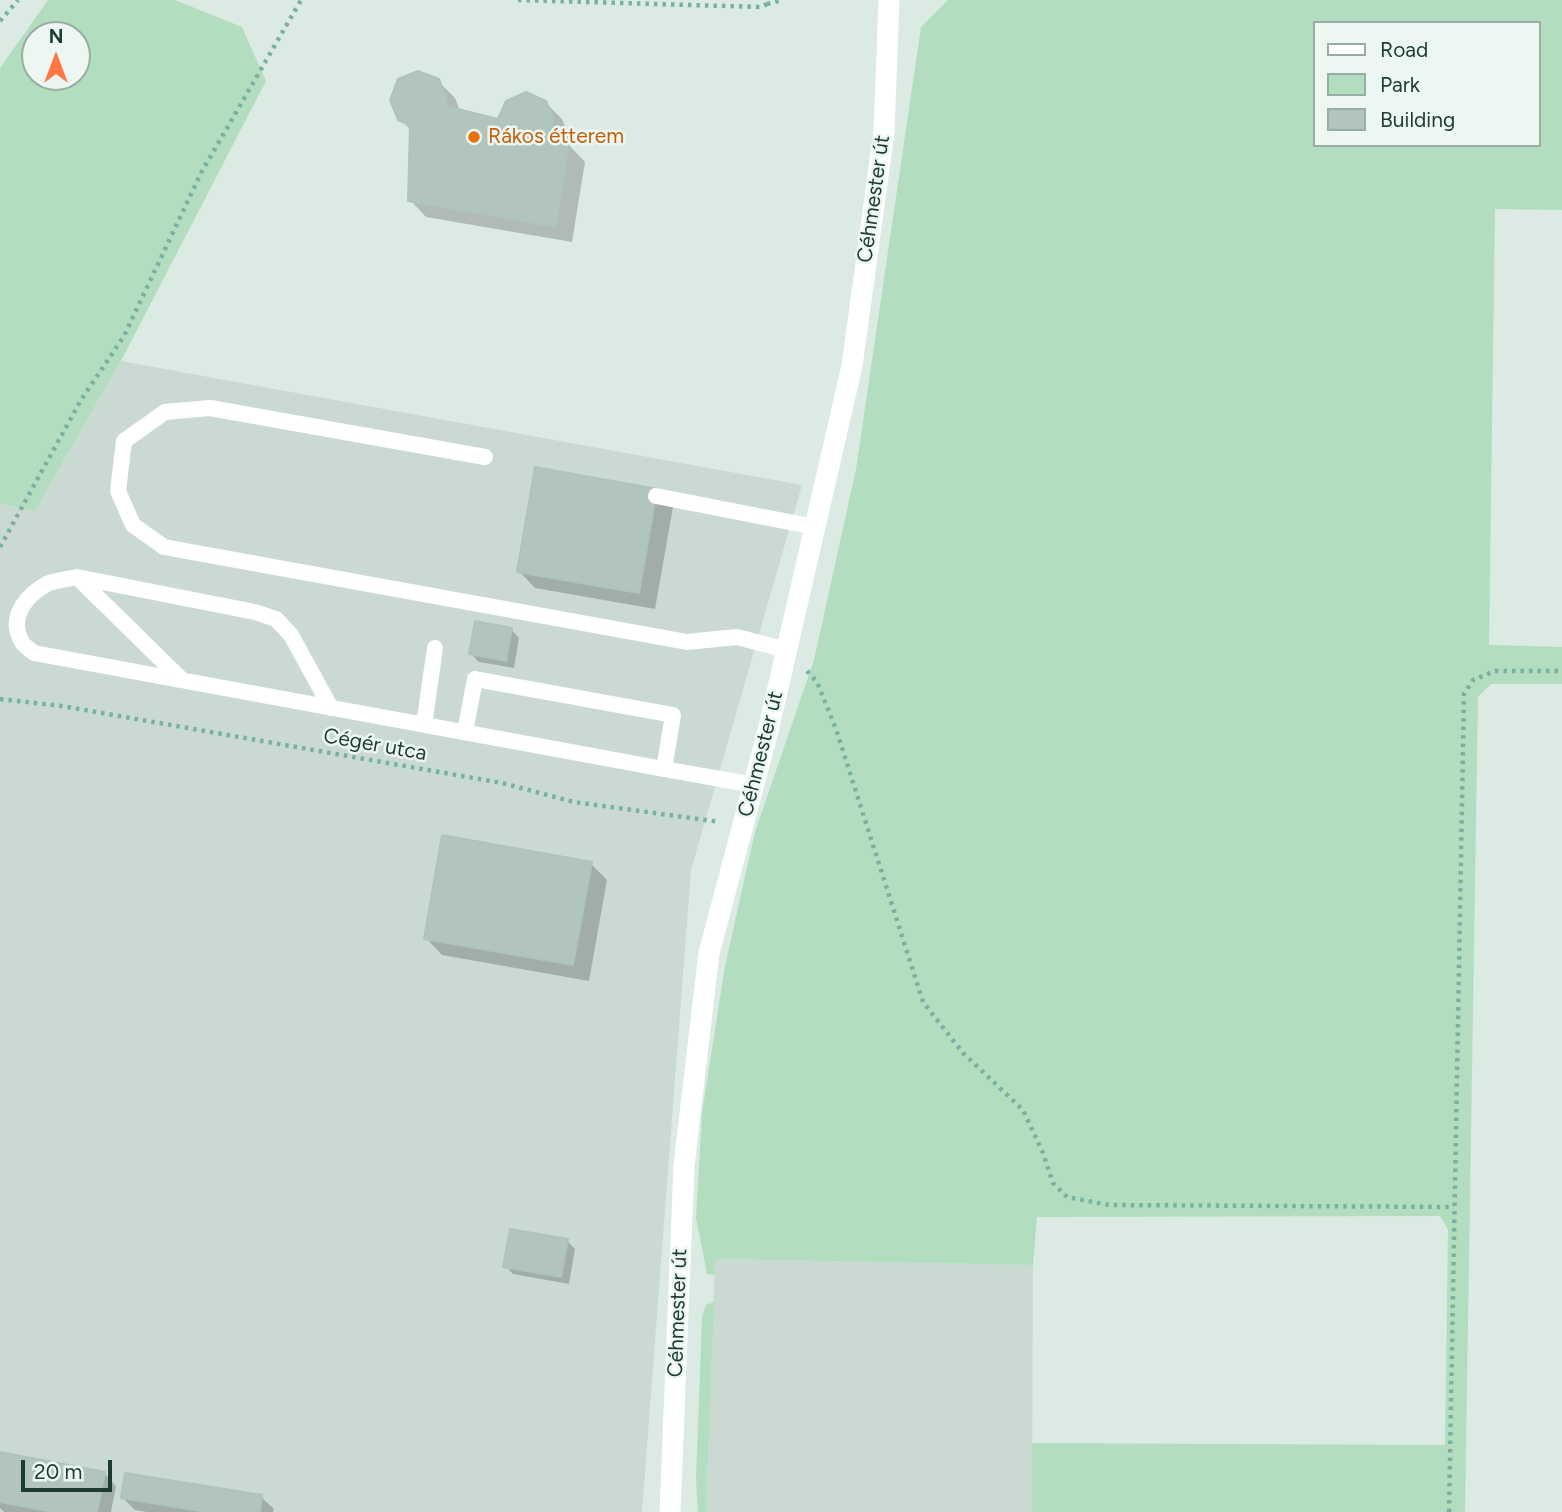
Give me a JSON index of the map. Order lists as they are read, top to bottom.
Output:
{
  "streets": {
    "street": ["Céhmester út"],
    "path": ["Cégér utca"]
  },
  "crossings": [
    ["Céhmester út", "Cégér utca"]
  ],
  "places": ["Rákos étterem"],
  "legend": ["Road", "Park", "Building"],
  "scale_bar": "20 m",
  "north": "top"
}
